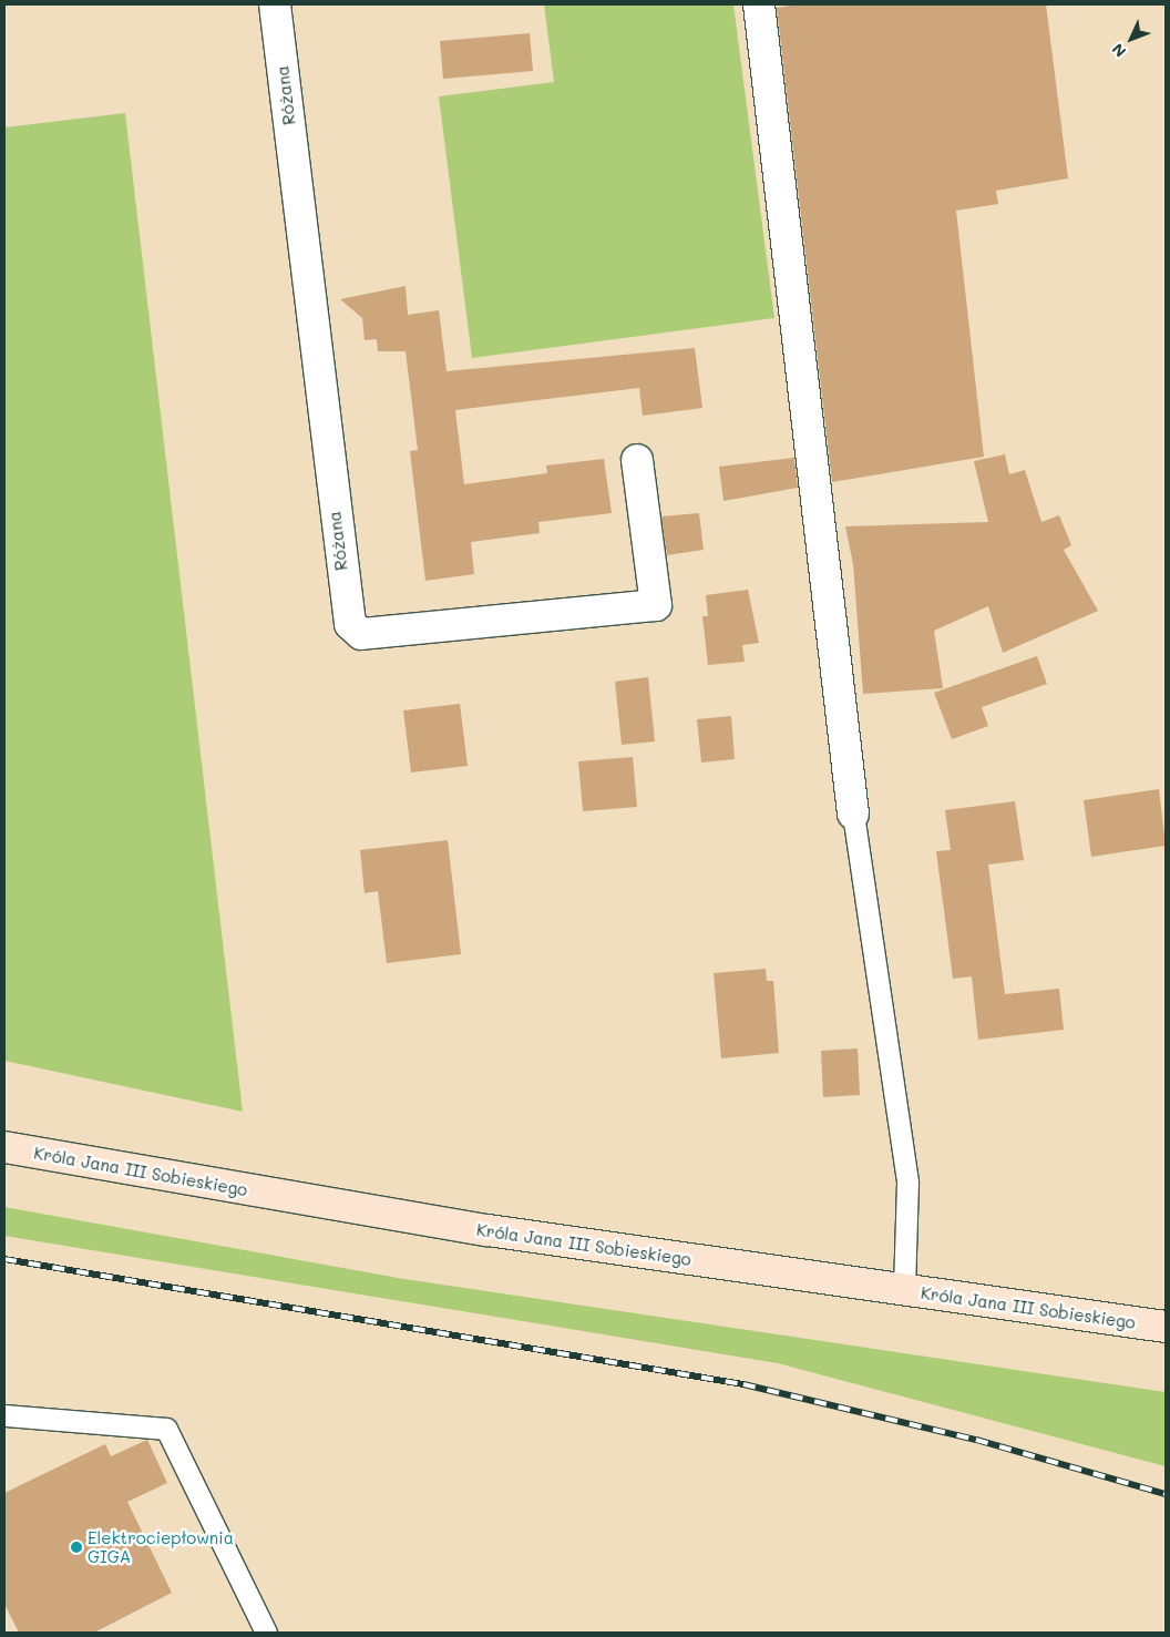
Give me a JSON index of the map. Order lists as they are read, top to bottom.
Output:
{
  "streets": {
    "main road": ["Króla Jana III Sobieskiego"],
    "street": ["Różana"]
  },
  "places": ["Elektrociepłownia GIGA"],
  "north": "bottom left"
}
